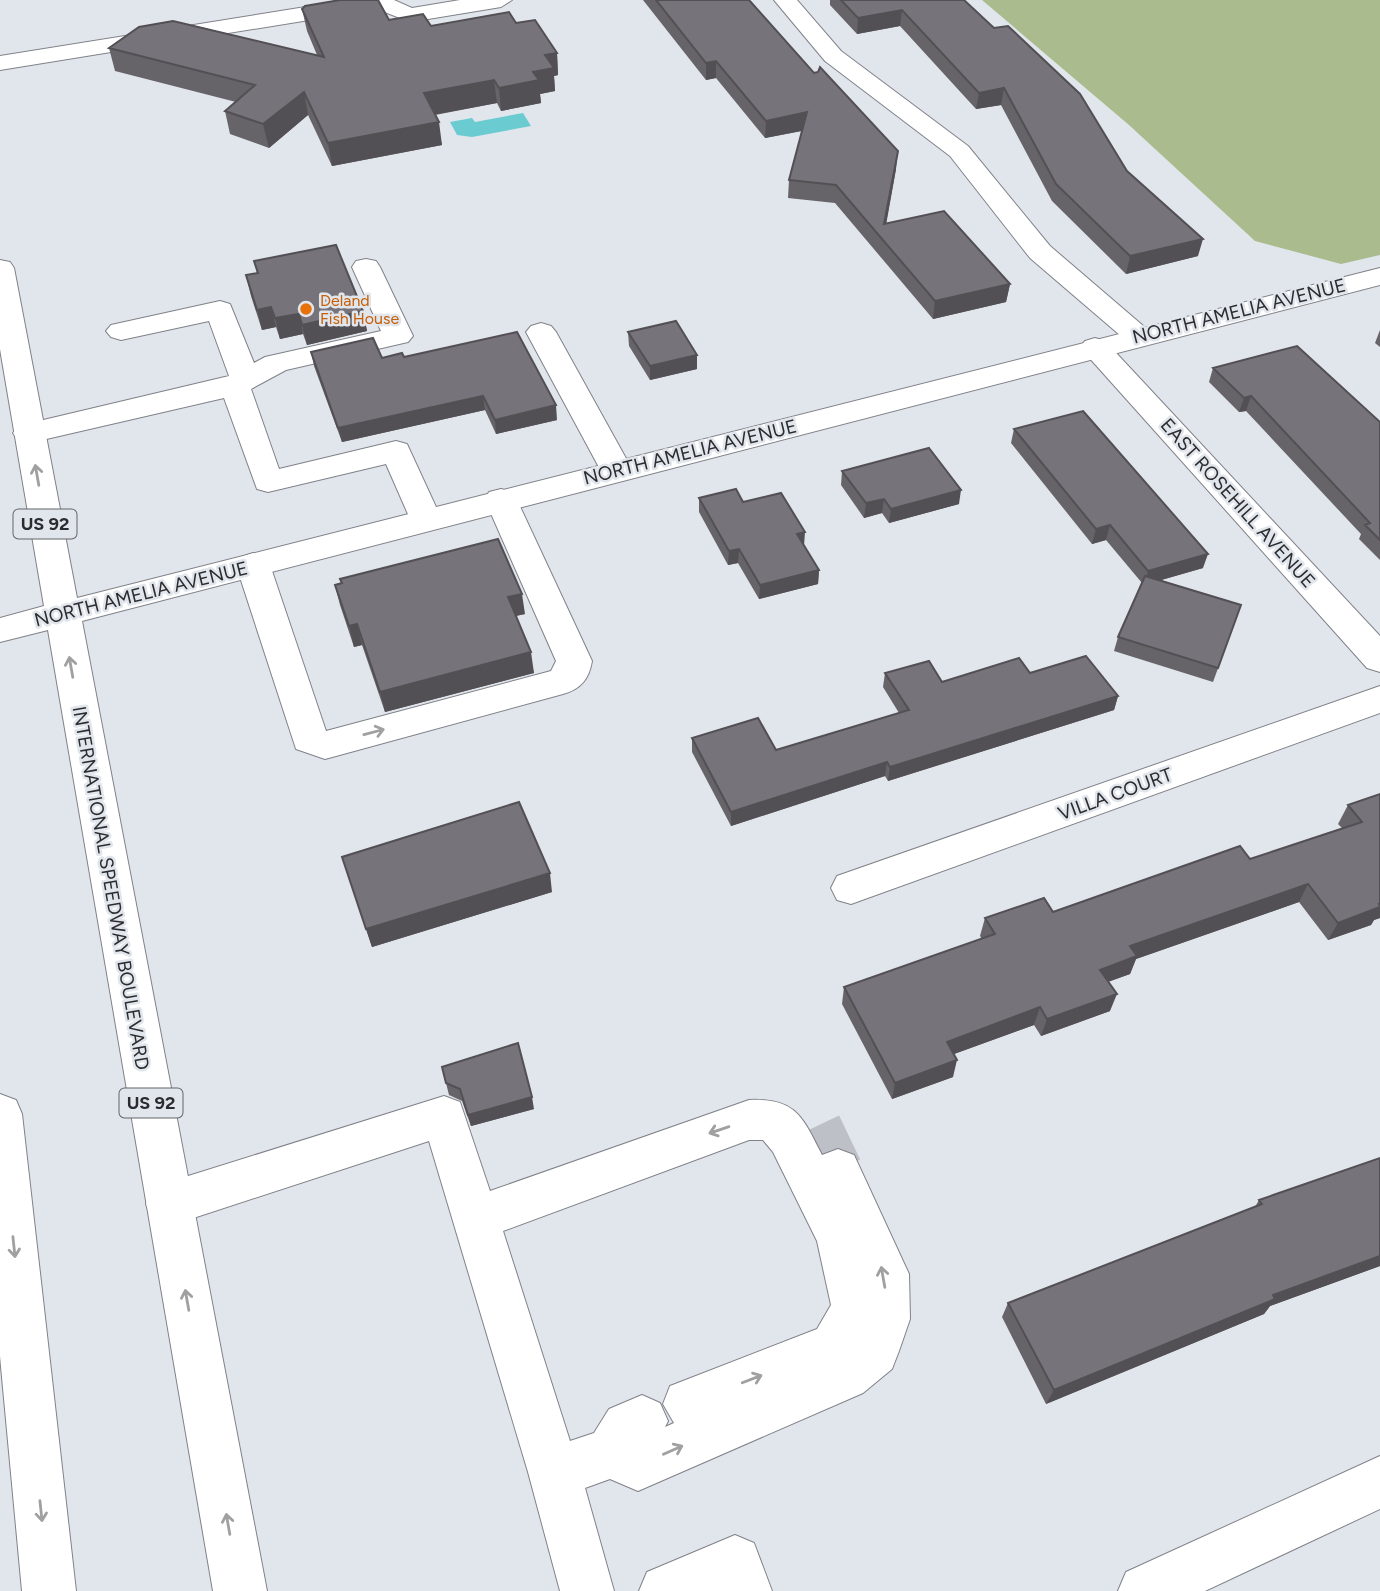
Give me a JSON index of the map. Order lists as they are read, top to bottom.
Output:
{
  "streets": {
    "main road": [
      "NORTH AMELIA AVENUE",
      "EAST ROSEHILL AVENUE",
      "US 92",
      "VILLA COURT",
      "INTERNATIONAL SPEEDWAY BOULEVARD"
    ]
  },
  "crossings": [
    ["NORTH AMELIA AVENUE", "EAST ROSEHILL AVENUE"],
    ["NORTH AMELIA AVENUE", "INTERNATIONAL SPEEDWAY BOULEVARD"]
  ],
  "places": ["Deland Fish House"]
}
